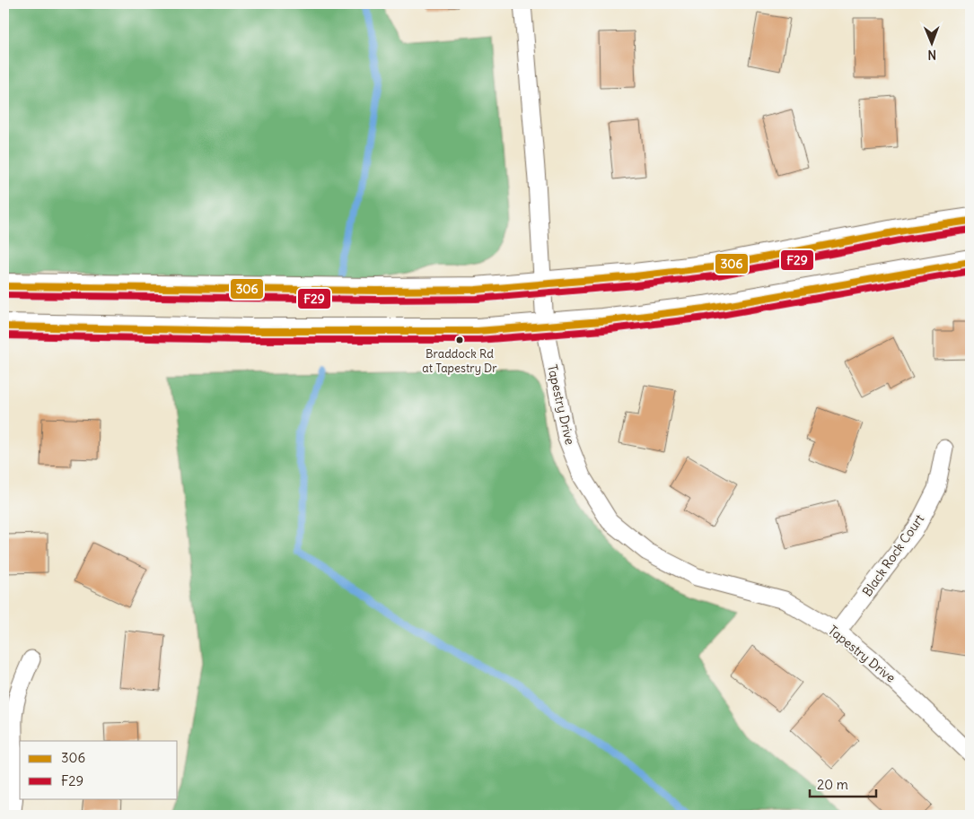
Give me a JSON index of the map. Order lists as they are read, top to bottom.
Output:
{
  "streets": {
    "street": ["Tapestry Drive", "Black Rock Court"]
  },
  "crossings": [
    ["Tapestry Drive", "Black Rock Court"]
  ],
  "places": ["Braddock Rd at Tapestry Dr"],
  "lines": ["transit line 306", "transit line F29"],
  "legend": ["306", "F29"],
  "scale_bar": "20 m",
  "north": "bottom"
}
